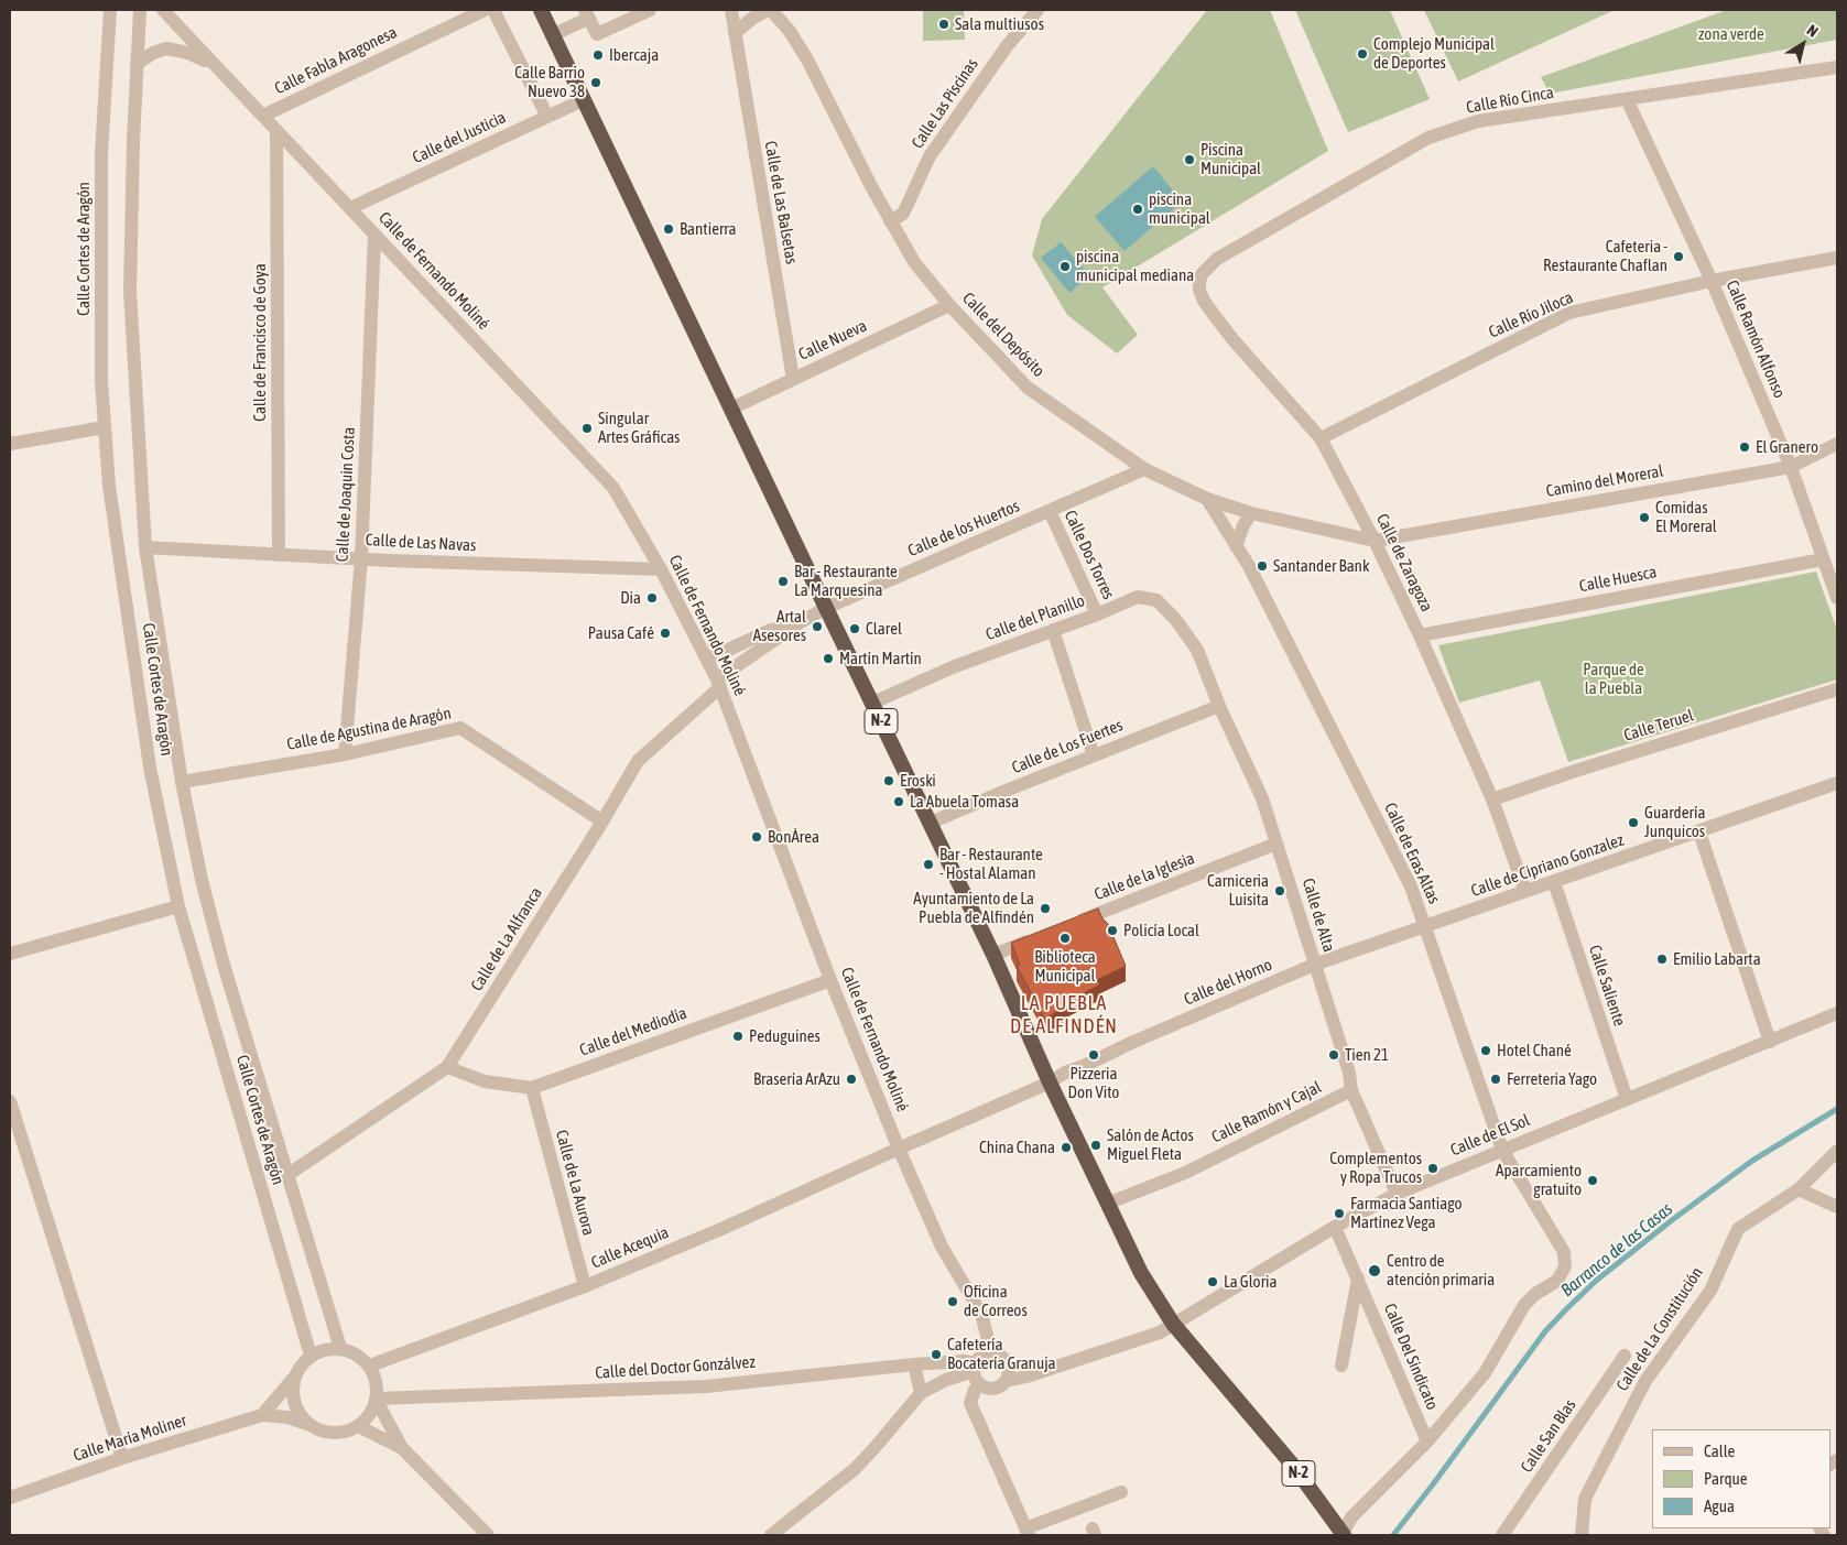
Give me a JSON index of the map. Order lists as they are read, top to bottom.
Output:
{
  "streets": {
    "highway": ["N-2"],
    "street": [
      "Calle Fabla Aragonesa",
      "Calle Río Cinca",
      "Calle Las Piscinas",
      "Calle del Justicia",
      "Calle de Las Balsetas",
      "Calle Cortes de Aragón",
      "Calle de Fernando Moliné",
      "Calle Río Jiloca",
      "Calle del Depósito",
      "Calle Ramón Alfonso",
      "Calle Nueva",
      "Calle de Francisco de Goya",
      "Camino del Moreral",
      "Calle de Joaquin Costa",
      "Calle de los Huertos",
      "Calle de Las Navas",
      "Calle Dos Torres",
      "Calle de Zaragoza",
      "Calle Huesca",
      "Calle del Planillo",
      "Calle Teruel",
      "Calle de Agustina de Aragón",
      "Calle de Los Fuertes",
      "Calle de Eras Altas",
      "Calle de Cipriano Gonzalez",
      "Calle de la Iglesia",
      "Calle de Alta",
      "Calle de La Alfranca",
      "Calle del Horno",
      "Calle Saliente",
      "Calle del Mediodía",
      "Calle Ramón y Cajal",
      "Calle de El Sol",
      "Calle de La Aurora",
      "Calle Acequia",
      "Calle de La Constitución",
      "Calle Del Sindicato",
      "Calle del Doctor Gonzálvez",
      "Calle San Blas",
      "Calle María Moliner"
    ]
  },
  "crossings": [
    ["Calle Fabla Aragonesa", "Calle de Fernando Moliné"],
    ["Calle Río Cinca", "Calle Ramón Alfonso"],
    ["Calle Río Cinca", "Calle de Zaragoza"],
    ["Calle Las Piscinas", "Calle del Depósito"],
    ["Calle del Justicia", "Calle de Fernando Moliné"],
    ["Calle del Justicia", "N-2"],
    ["Calle de Las Balsetas", "Calle Nueva"],
    ["Calle Cortes de Aragón", "Calle de Fernando Moliné"],
    ["Calle Cortes de Aragón", "Calle de Las Navas"],
    ["Calle Cortes de Aragón", "Calle de Agustina de Aragón"],
    ["Calle Cortes de Aragón", "Calle de La Alfranca"],
    ["Calle Cortes de Aragón", "Calle Acequia"],
    ["Calle Cortes de Aragón", "Calle del Doctor Gonzálvez"],
    ["Calle Cortes de Aragón", "Calle María Moliner"],
    ["Calle de Fernando Moliné", "Calle de Francisco de Goya"],
    ["Calle de Fernando Moliné", "Calle de Joaquin Costa"],
    ["Calle de Fernando Moliné", "Calle de los Huertos"],
    ["Calle de Fernando Moliné", "Calle de Las Navas"],
    ["Calle de Fernando Moliné", "Calle de La Alfranca"],
    ["Calle de Fernando Moliné", "Calle del Horno"],
    ["Calle de Fernando Moliné", "Calle del Mediodía"],
    ["Calle de Fernando Moliné", "Calle Acequia"],
    ["Calle de Fernando Moliné", "Calle del Doctor Gonzálvez"],
    ["Calle Río Jiloca", "Calle Ramón Alfonso"],
    ["Calle Río Jiloca", "Calle de Zaragoza"],
    ["Calle del Depósito", "Calle Nueva"],
    ["Calle del Depósito", "Camino del Moreral"],
    ["Calle del Depósito", "Calle de los Huertos"],
    ["Calle del Depósito", "Calle de Zaragoza"],
    ["Calle del Depósito", "Calle de Eras Altas"],
    ["Calle Ramón Alfonso", "Camino del Moreral"],
    ["Calle Ramón Alfonso", "Calle Huesca"],
    ["Calle Nueva", "N-2"],
    ["Calle de Francisco de Goya", "Calle de Las Navas"],
    ["Camino del Moreral", "Calle de Zaragoza"],
    ["Calle de Joaquin Costa", "Calle de Las Navas"],
    ["Calle de Joaquin Costa", "Calle de Agustina de Aragón"],
    ["Calle de los Huertos", "Calle Dos Torres"],
    ["Calle de los Huertos", "N-2"],
    ["Calle de los Huertos", "Calle de La Alfranca"],
    ["Calle Dos Torres", "Calle del Planillo"],
    ["Calle de Zaragoza", "Calle Huesca"],
    ["Calle de Zaragoza", "Calle Teruel"],
    ["Calle de Zaragoza", "Calle de Cipriano Gonzalez"],
    ["Calle del Planillo", "N-2"],
    ["Calle del Planillo", "Calle de Alta"],
    ["N-2", "Calle de Los Fuertes"],
    ["N-2", "Calle del Horno"],
    ["N-2", "Calle Ramón y Cajal"],
    ["N-2", "Calle de El Sol"],
    ["Calle de Agustina de Aragón", "Calle de La Alfranca"],
    ["Calle de Los Fuertes", "Calle de Alta"],
    ["Calle de Eras Altas", "Calle de Cipriano Gonzalez"],
    ["Calle de Eras Altas", "Calle del Horno"],
    ["Calle de Eras Altas", "Calle de El Sol"],
    ["Calle de Eras Altas", "Calle Del Sindicato"],
    ["Calle de Cipriano Gonzalez", "Calle del Horno"],
    ["Calle de Cipriano Gonzalez", "Calle Saliente"],
    ["Calle de la Iglesia", "Calle de Alta"],
    ["Calle de Alta", "Calle del Horno"],
    ["Calle de Alta", "Calle Ramón y Cajal"],
    ["Calle de Alta", "Calle de El Sol"],
    ["Calle de La Alfranca", "Calle del Mediodía"],
    ["Calle del Horno", "Calle Acequia"],
    ["Calle Saliente", "Calle de El Sol"],
    ["Calle del Mediodía", "Calle de La Aurora"],
    ["Calle de El Sol", "Calle Del Sindicato"],
    ["Calle de La Aurora", "Calle Acequia"],
    ["Calle Acequia", "Calle del Doctor Gonzálvez"],
    ["Calle Acequia", "Calle María Moliner"],
    ["Calle del Doctor Gonzálvez", "Calle María Moliner"]
  ],
  "districts": ["LA PUEBLA DE ALFINDÉN"],
  "water": ["Barranco de las Casas"],
  "parks": ["zona verde", "Parque de la Puebla"],
  "places": [
    "Sala multiusos",
    "Complejo Municipal de Deportes",
    "Ibercaja",
    "Calle Barrio Nuevo 38",
    "Piscina Municipal",
    "piscina municipal",
    "Bantierra",
    "Cafeteria - Restaurante Chaflan",
    "piscina municipal mediana",
    "Singular Artes Gráficas",
    "El Granero",
    "Comidas El Moreral",
    "Santander Bank",
    "Bar - Restaurante La Marquesina",
    "Dia",
    "Artal Asesores",
    "Clarel",
    "Pausa Café",
    "Martín Martín",
    "Eroski",
    "La Abuela Tomasa",
    "Guardería Junquicos",
    "BonÀrea",
    "Bar - Restaurante - Hostal Alaman",
    "Carniceria Luisita",
    "Ayuntamiento de La Puebla de Alfindén",
    "Policía Local",
    "Biblioteca Municipal",
    "Emilio Labarta",
    "Peduguines",
    "Hotel Chané",
    "Pizzeria Don Vito",
    "Tien 21",
    "Brasería ArAzu",
    "Ferreteria Yago",
    "Salón de Actos Miguel Fleta",
    "China Chana",
    "Complementos y Ropa Trucos",
    "Aparcamiento gratuito",
    "Farmacia Santiago Martínez Vega",
    "Centro de atención primaria",
    "La Gloria",
    "Oficina de Correos",
    "Cafetería Bocatería Granuja"
  ],
  "legend": ["Calle", "Parque", "Agua"],
  "north": "top right"
}
